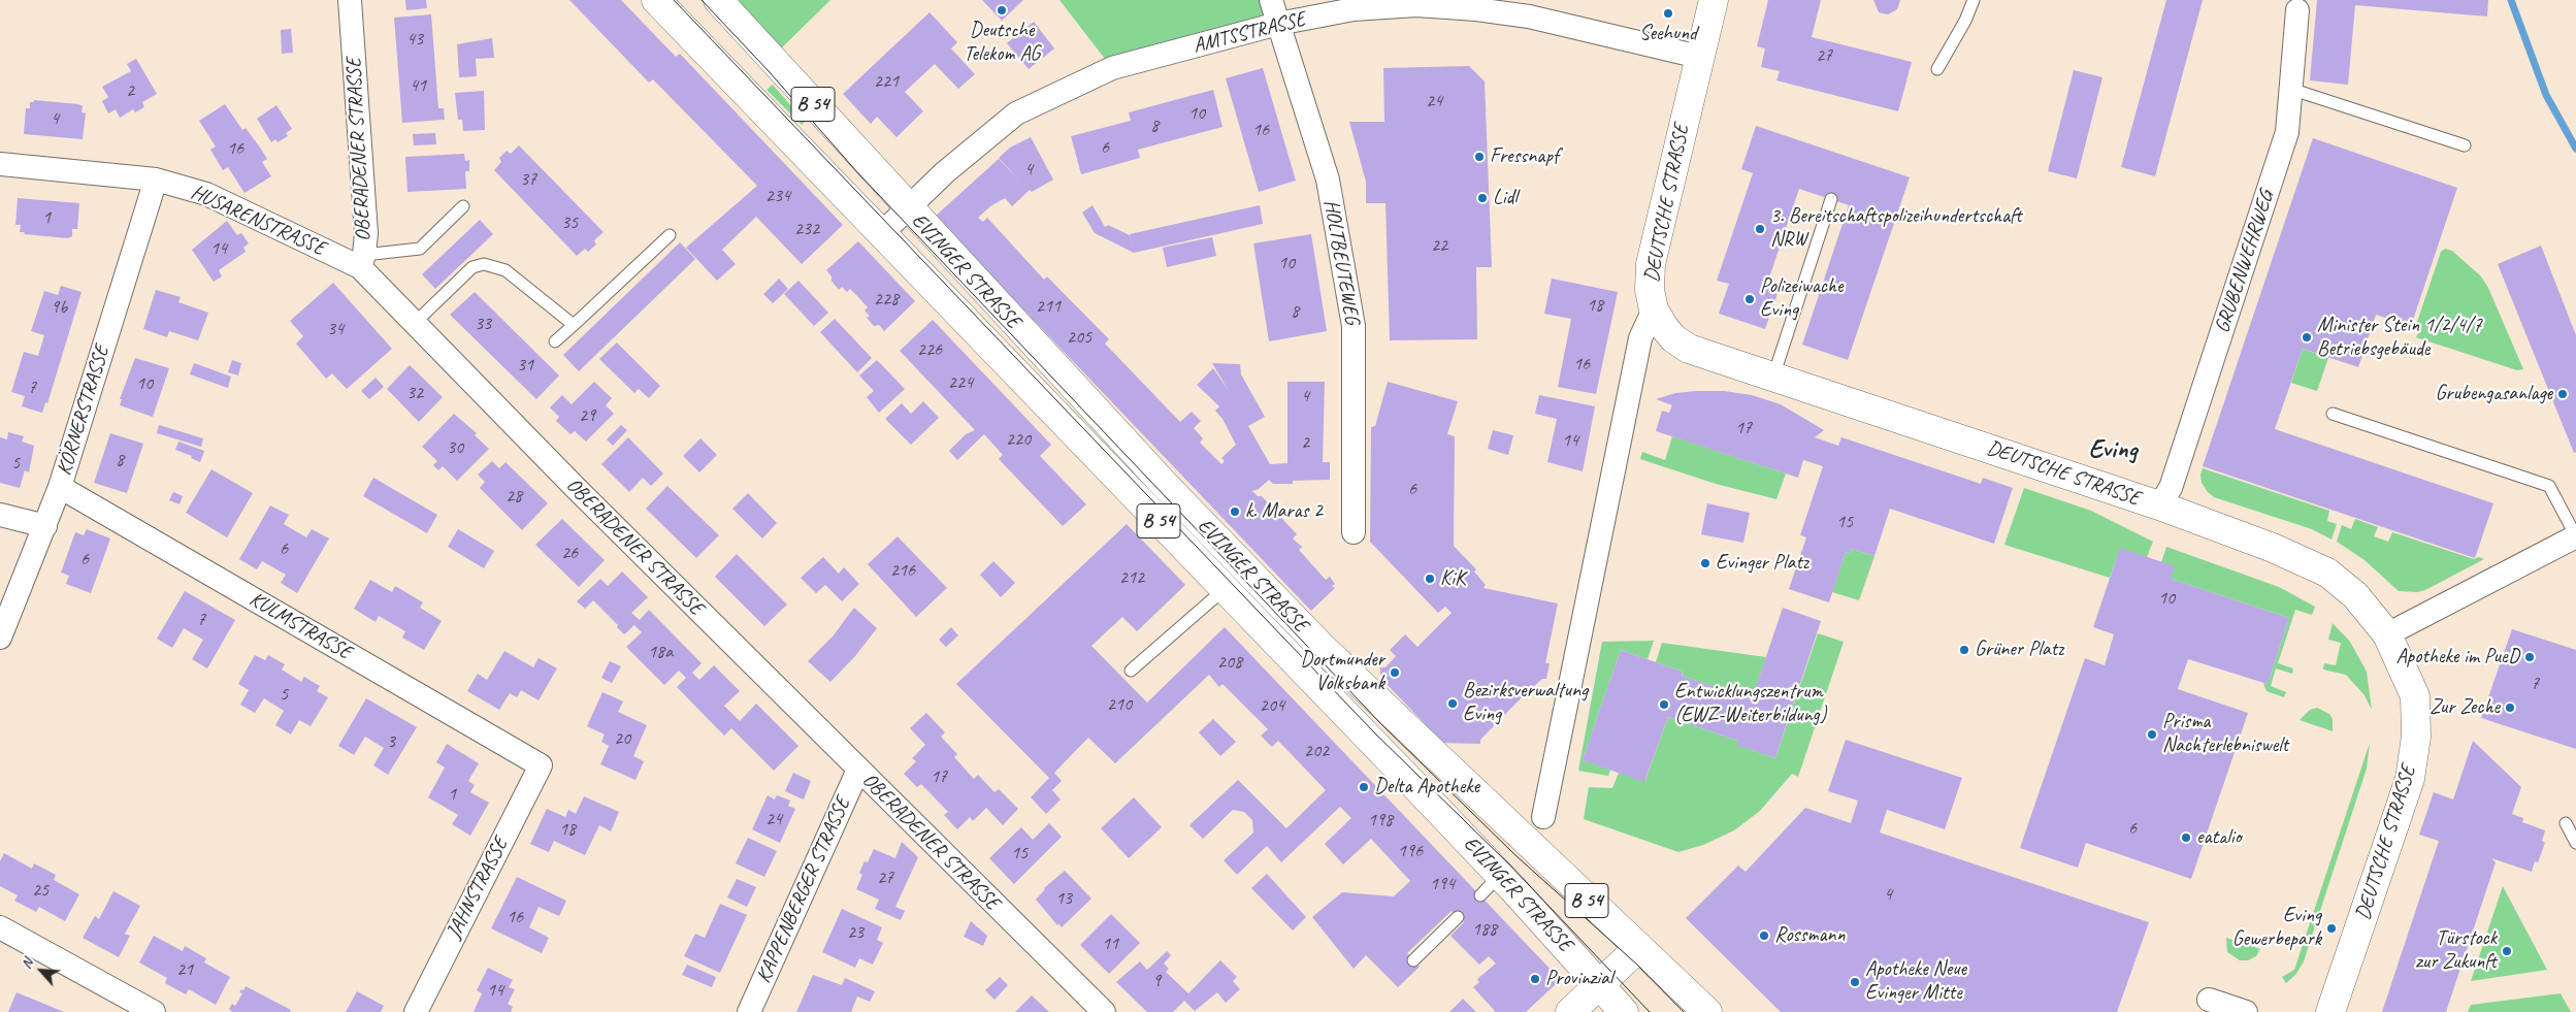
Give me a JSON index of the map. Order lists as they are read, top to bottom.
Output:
{
  "streets": {
    "main road": ["B 54", "DEUTSCHE STRASSE", "EVINGER STRASSE"],
    "street": [
      "AMTSSTRASSE",
      "OBERADENER STRASSE",
      "HUSARENSTRASSE",
      "HOLTBEUTEWEG",
      "GRUBENWEHRWEG",
      "KÖRNERSTRASSE",
      "KULMSTRASSE",
      "JAHNSTRASSE",
      "KAPPENBERGER STRASSE"
    ]
  },
  "crossings": [
    ["AMTSSTRASSE", "DEUTSCHE STRASSE"],
    ["AMTSSTRASSE", "HOLTBEUTEWEG"],
    ["AMTSSTRASSE", "EVINGER STRASSE"],
    ["OBERADENER STRASSE", "HUSARENSTRASSE"],
    ["OBERADENER STRASSE", "KAPPENBERGER STRASSE"],
    ["DEUTSCHE STRASSE", "GRUBENWEHRWEG"],
    ["HUSARENSTRASSE", "KÖRNERSTRASSE"],
    ["KÖRNERSTRASSE", "KULMSTRASSE"],
    ["KULMSTRASSE", "JAHNSTRASSE"]
  ],
  "districts": ["Eving"],
  "places": [
    "Deutsche Telekom AG",
    "Seehund",
    "Fressnapf",
    "Lidl",
    "3. Bereitschaftspolizeihundertschaft NRW",
    "Polizeiwache Eving",
    "Minister Stein 1/2/4/7 Betriebsgebäude",
    "Grubengasanlage",
    "k. Maras 2",
    "Evinger Platz",
    "KiK",
    "Grüner Platz",
    "Apotheke im PueD",
    "Dortmunder Volksbank",
    "Bezirksverwaltung Eving",
    "Entwicklungszentrum (EWZ-Weiterbildung)",
    "Zur Zeche",
    "Prisma Nachterlebniswelt",
    "Delta Apotheke",
    "eatalio",
    "Eving Gewerbepark",
    "Rossmann",
    "Türstock zur Zukunft",
    "Provinzial",
    "Apotheke Neue Evinger Mitte"
  ],
  "house_numbers": [
    "43",
    "27",
    "221",
    "41",
    "2",
    "24",
    "10",
    "4",
    "8",
    "16",
    "6",
    "16",
    "4",
    "37",
    "234",
    "1",
    "35",
    "232",
    "22",
    "14",
    "10",
    "228",
    "18",
    "211",
    "9b",
    "8",
    "33",
    "34",
    "205",
    "226",
    "16",
    "31",
    "224",
    "10",
    "7",
    "32",
    "4",
    "29",
    "17",
    "220",
    "14",
    "2",
    "30",
    "8",
    "5",
    "6",
    "28",
    "15",
    "6",
    "26",
    "6",
    "216",
    "212",
    "10",
    "7",
    "18a",
    "208",
    "7",
    "5",
    "210",
    "204",
    "20",
    "3",
    "202",
    "17",
    "1",
    "24",
    "198",
    "6",
    "18",
    "196",
    "15",
    "27",
    "194",
    "25",
    "4",
    "13",
    "16",
    "188",
    "23",
    "11",
    "21",
    "9",
    "14"
  ],
  "north": "top left"
}
